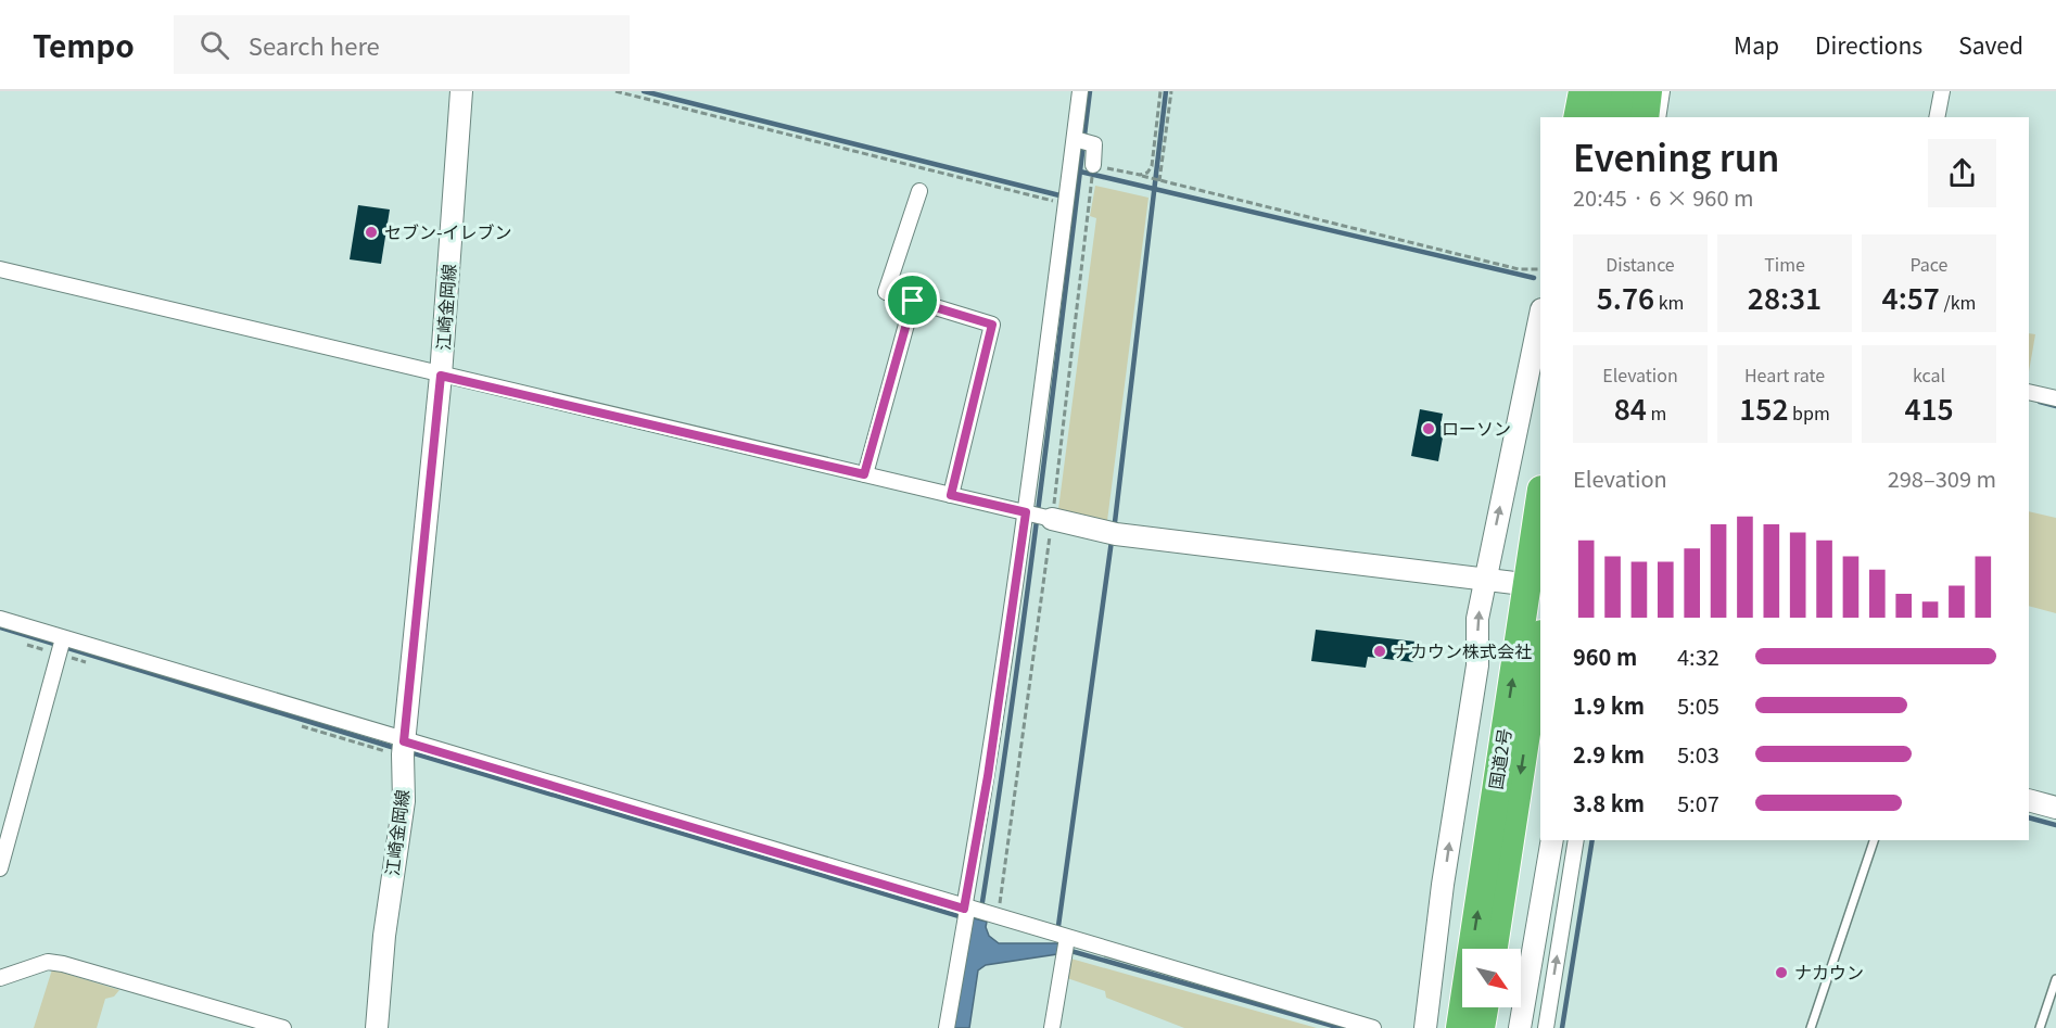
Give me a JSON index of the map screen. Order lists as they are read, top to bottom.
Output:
{
  "streets": {
    "highway": ["国道2号"],
    "street": ["江崎金岡線"]
  },
  "places": [
    "セブン-イレブン",
    "ローソン",
    "ナカウン株式会社",
    "ナカウン"
  ],
  "north": "bottom right",
  "page": {
    "header": "Tempo",
    "search": "Search here",
    "nav": ["Map", "Directions", "Saved"],
    "heading": ["Evening run", "20:45 · 6 × 960 m"],
    "stats": [
      ["Distance", "5.76 km"],
      ["Time", "28:31"],
      ["Pace", "4:57 /km"],
      ["Elevation", "84 m"],
      ["Heart rate", "152 bpm"],
      ["kcal", "415"]
    ],
    "chart": ["Elevation", "298–309 m"],
    "list": [
      {
        "name": "960 m",
        "note": "4:32"
      },
      {
        "name": "1.9 km",
        "note": "5:05"
      },
      {
        "name": "2.9 km",
        "note": "5:03"
      },
      {
        "name": "3.8 km",
        "note": "5:07"
      }
    ]
  }
}
